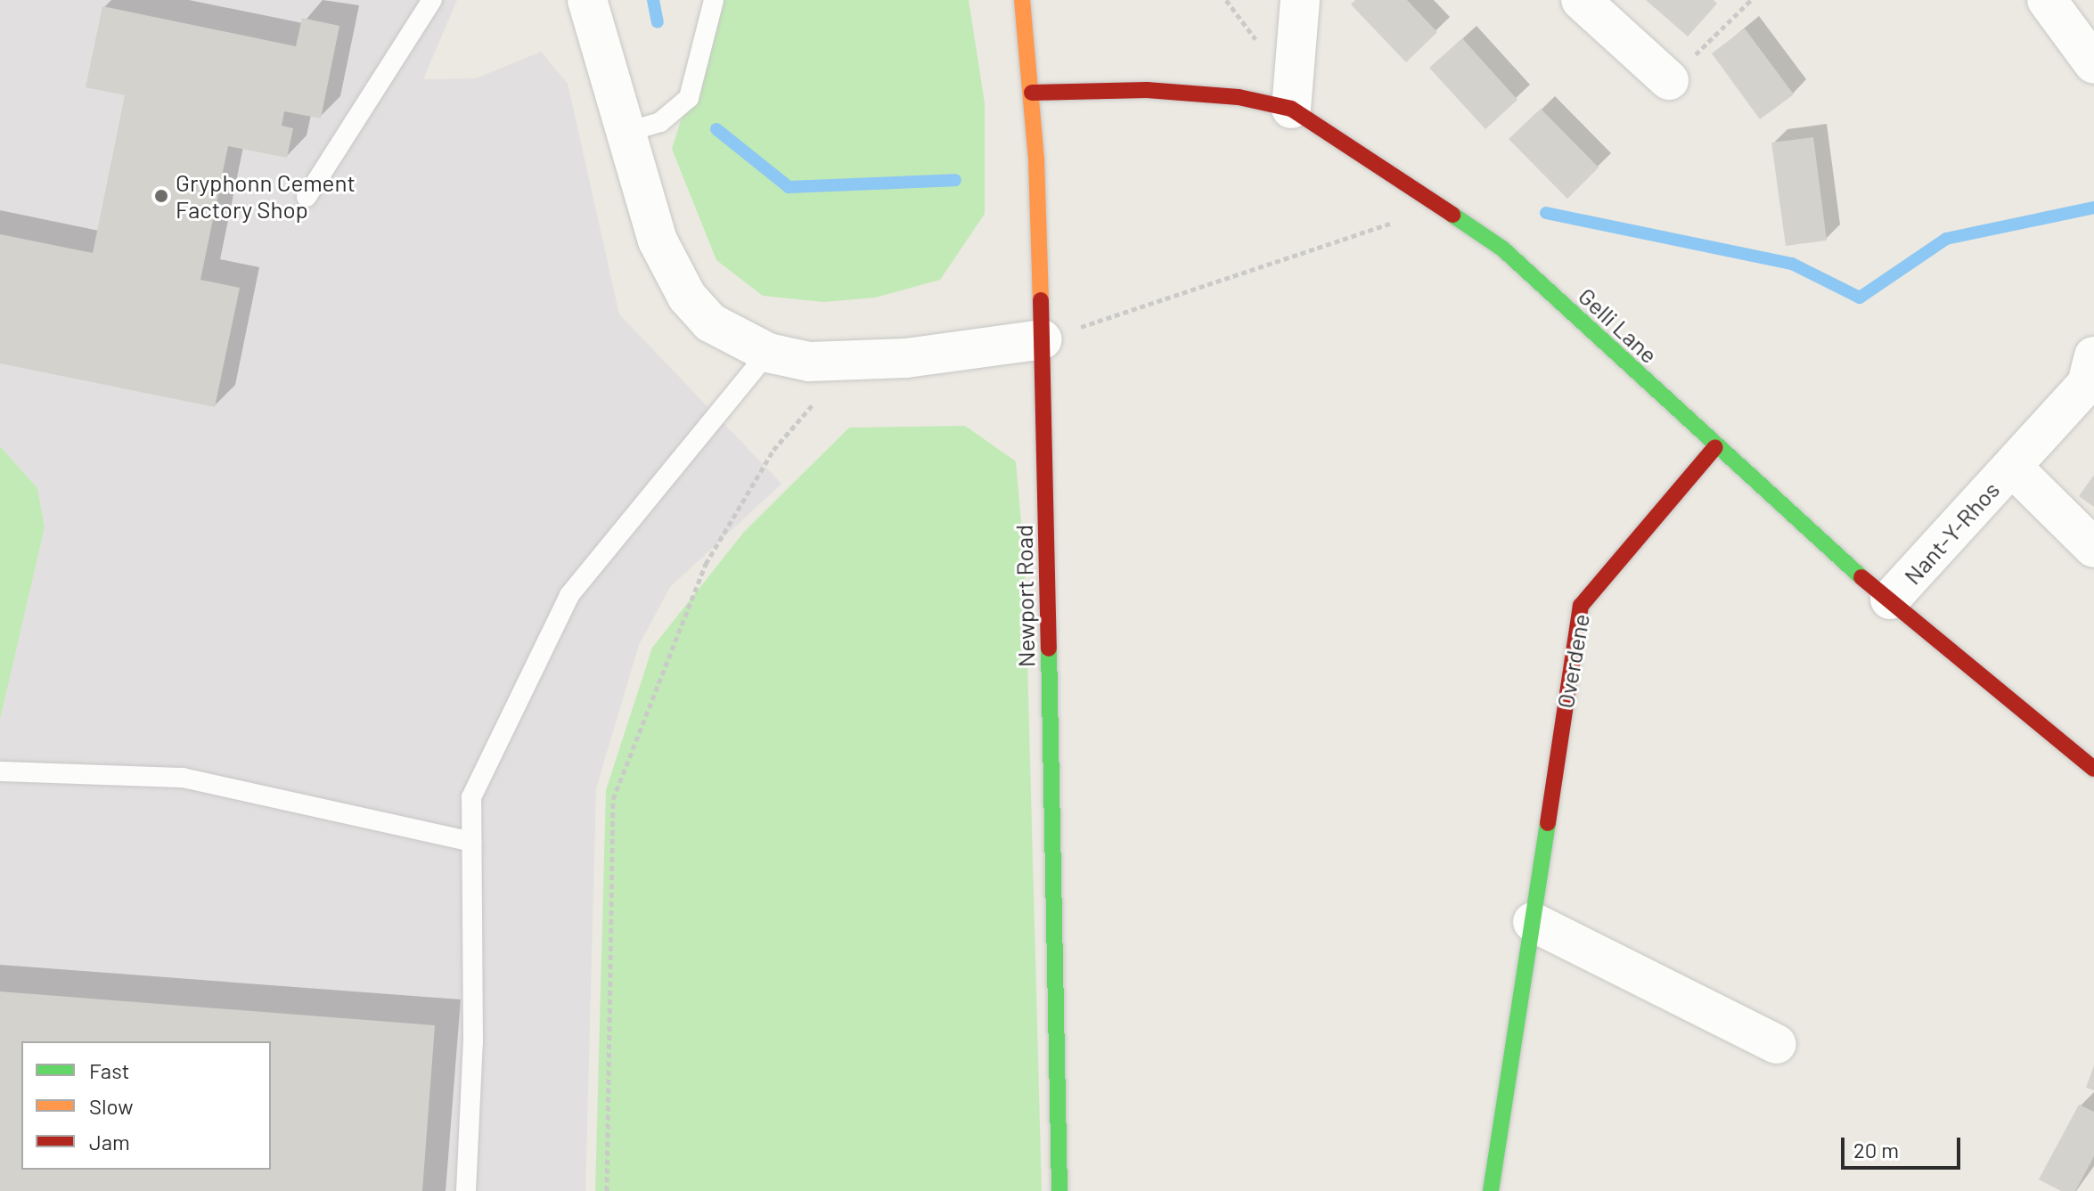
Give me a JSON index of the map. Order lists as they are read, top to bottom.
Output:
{
  "streets": {
    "street": [
      "Gelli Lane",
      "Nant-Y-Rhos",
      "Newport Road",
      "Overdene"
    ]
  },
  "crossings": [
    ["Gelli Lane", "Nant-Y-Rhos"],
    ["Gelli Lane", "Newport Road"],
    ["Gelli Lane", "Overdene"]
  ],
  "places": ["Gryphonn Cement Factory Shop"],
  "legend": ["Fast", "Slow", "Jam"],
  "scale_bar": "20 m"
}
